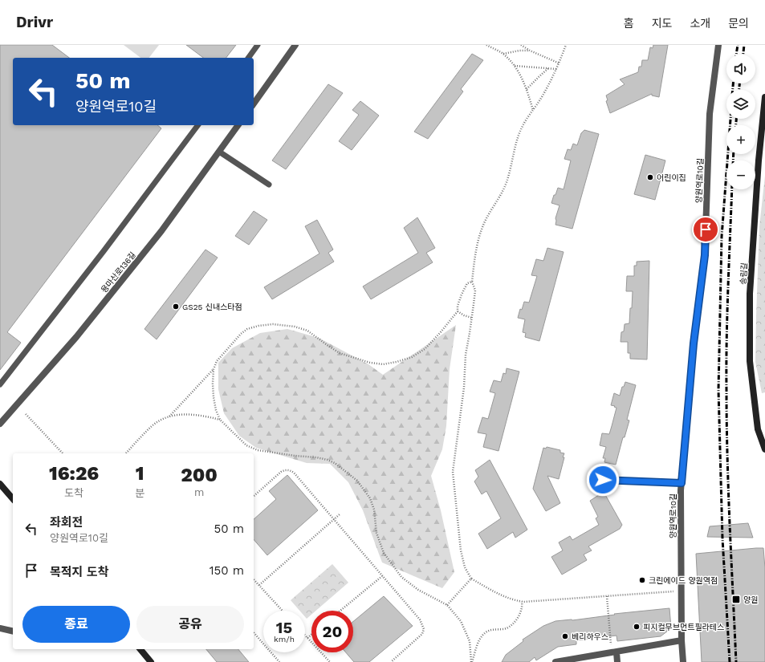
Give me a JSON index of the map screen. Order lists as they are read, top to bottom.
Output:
{
  "streets": {
    "street": ["양원역로10길", "용마산로136길", "송림길"]
  },
  "places": {
    "other": [
      "어린이집",
      "GS25 신내스타점",
      "크린에이드 양원역점",
      "피지컬무브먼트필라테스",
      "베리하우스"
    ],
    "transit": ["양원"]
  },
  "page": {
    "header": "Drivr",
    "nav": [
      "홈",
      "지도",
      "소개",
      "문의"
    ],
    "map_buttons": ["+", "−"],
    "turn": ["50 m", "양원역로10길"],
    "eta": [
      "16:26",
      "도착",
      "1",
      "분",
      "200",
      "m"
    ],
    "list": [
      {
        "name": "좌회전",
        "note": "양원역로10길",
        "value": "50 m"
      },
      {
        "name": "목적지 도착",
        "value": "150 m"
      }
    ],
    "buttons": ["종료", "공유"],
    "speed": "15 km/h",
    "limit": "20"
  }
}
